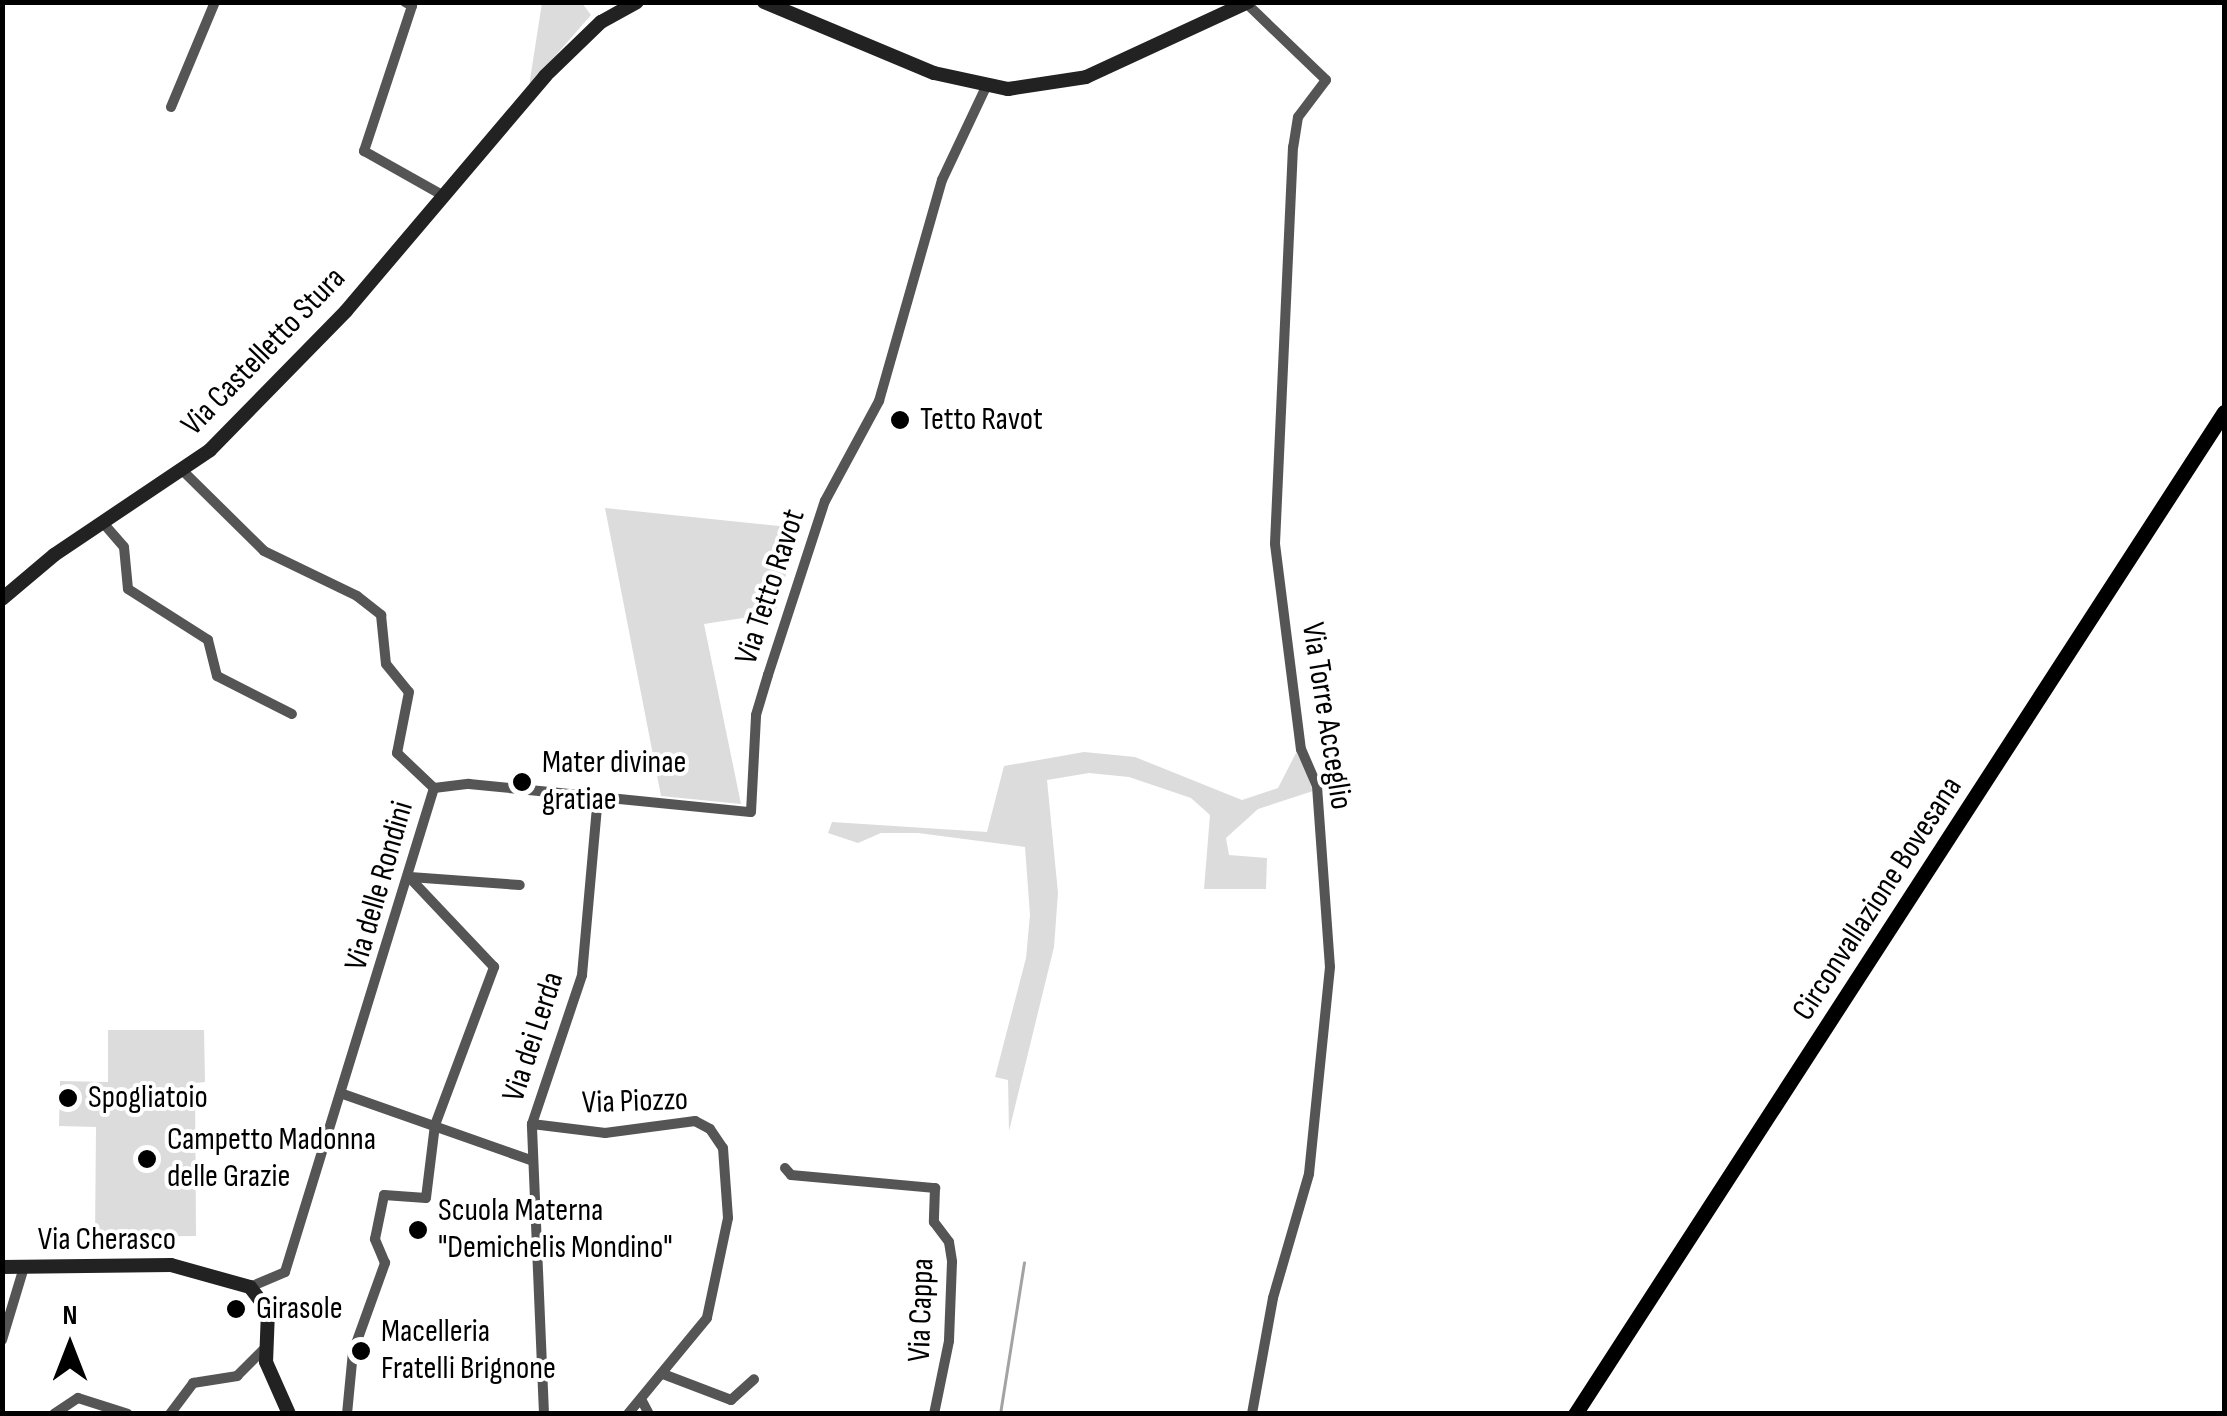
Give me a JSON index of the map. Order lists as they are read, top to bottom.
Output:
{
  "streets": {
    "main road": ["Circonvallazione Bovesana"],
    "street": [
      "Via Castelletto Stura",
      "Via Tetto Ravot",
      "Via Torre Acceglio",
      "Via delle Rondini",
      "Via dei Lerda",
      "Via Piozzo",
      "Via Cherasco",
      "Via Cappa"
    ]
  },
  "crossings": [
    ["Via Castelletto Stura", "Via delle Rondini"],
    ["Via Tetto Ravot", "Via delle Rondini"],
    ["Via Tetto Ravot", "Via dei Lerda"],
    ["Via delle Rondini", "Via Cherasco"],
    ["Via dei Lerda", "Via Piozzo"]
  ],
  "places": [
    "Tetto Ravot",
    "Mater divinae gratiae",
    "Spogliatoio",
    "Campetto Madonna delle Grazie",
    "Scuola Materna \"Demichelis Mondino\"",
    "Girasole",
    "Macelleria Fratelli Brignone"
  ],
  "north": "top"
}
